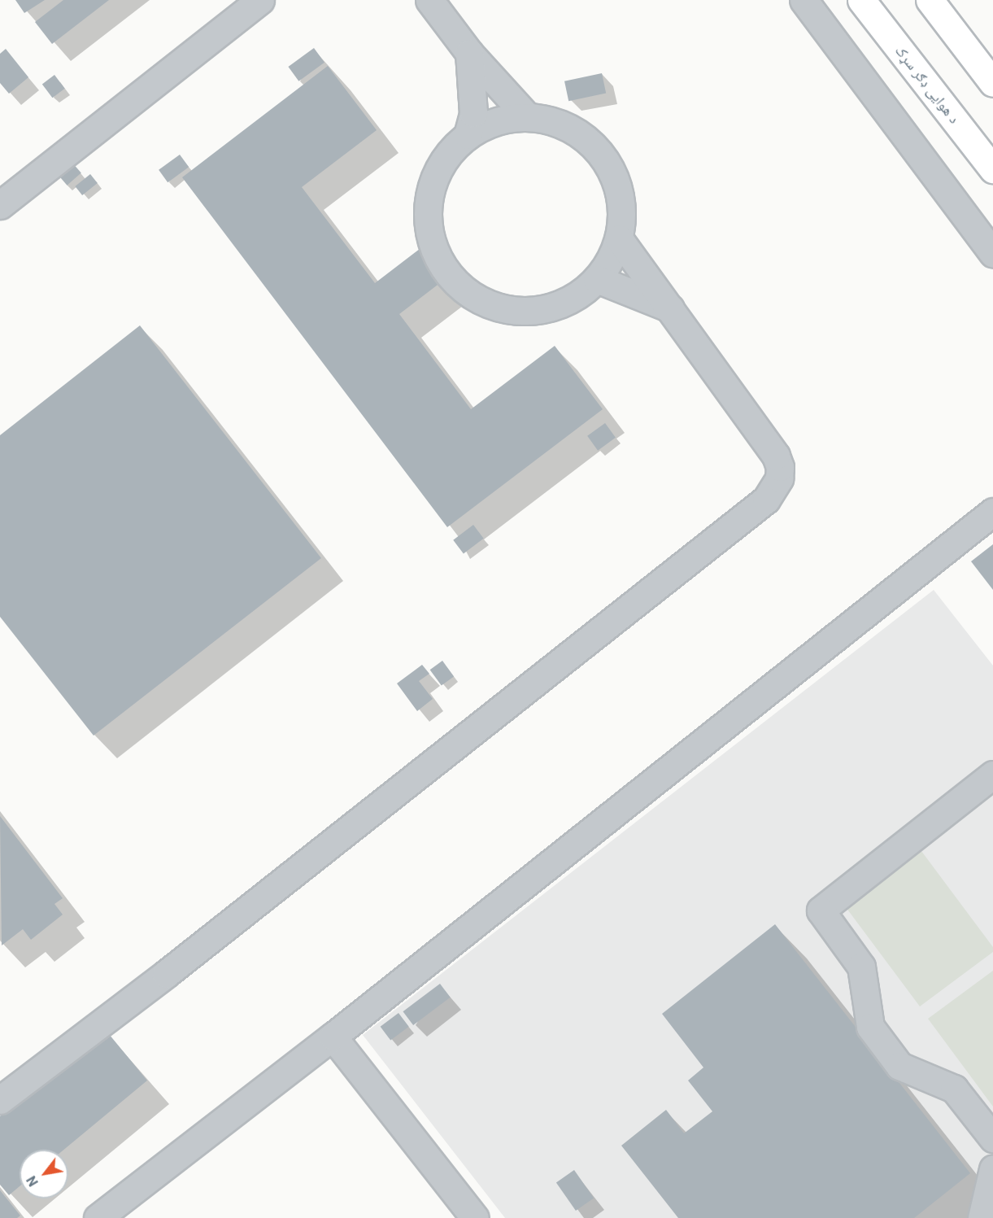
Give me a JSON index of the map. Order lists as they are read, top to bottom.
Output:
{
  "streets": {
    "main road": ["د هوایی ډګر سړک"]
  },
  "north": "bottom left"
}
